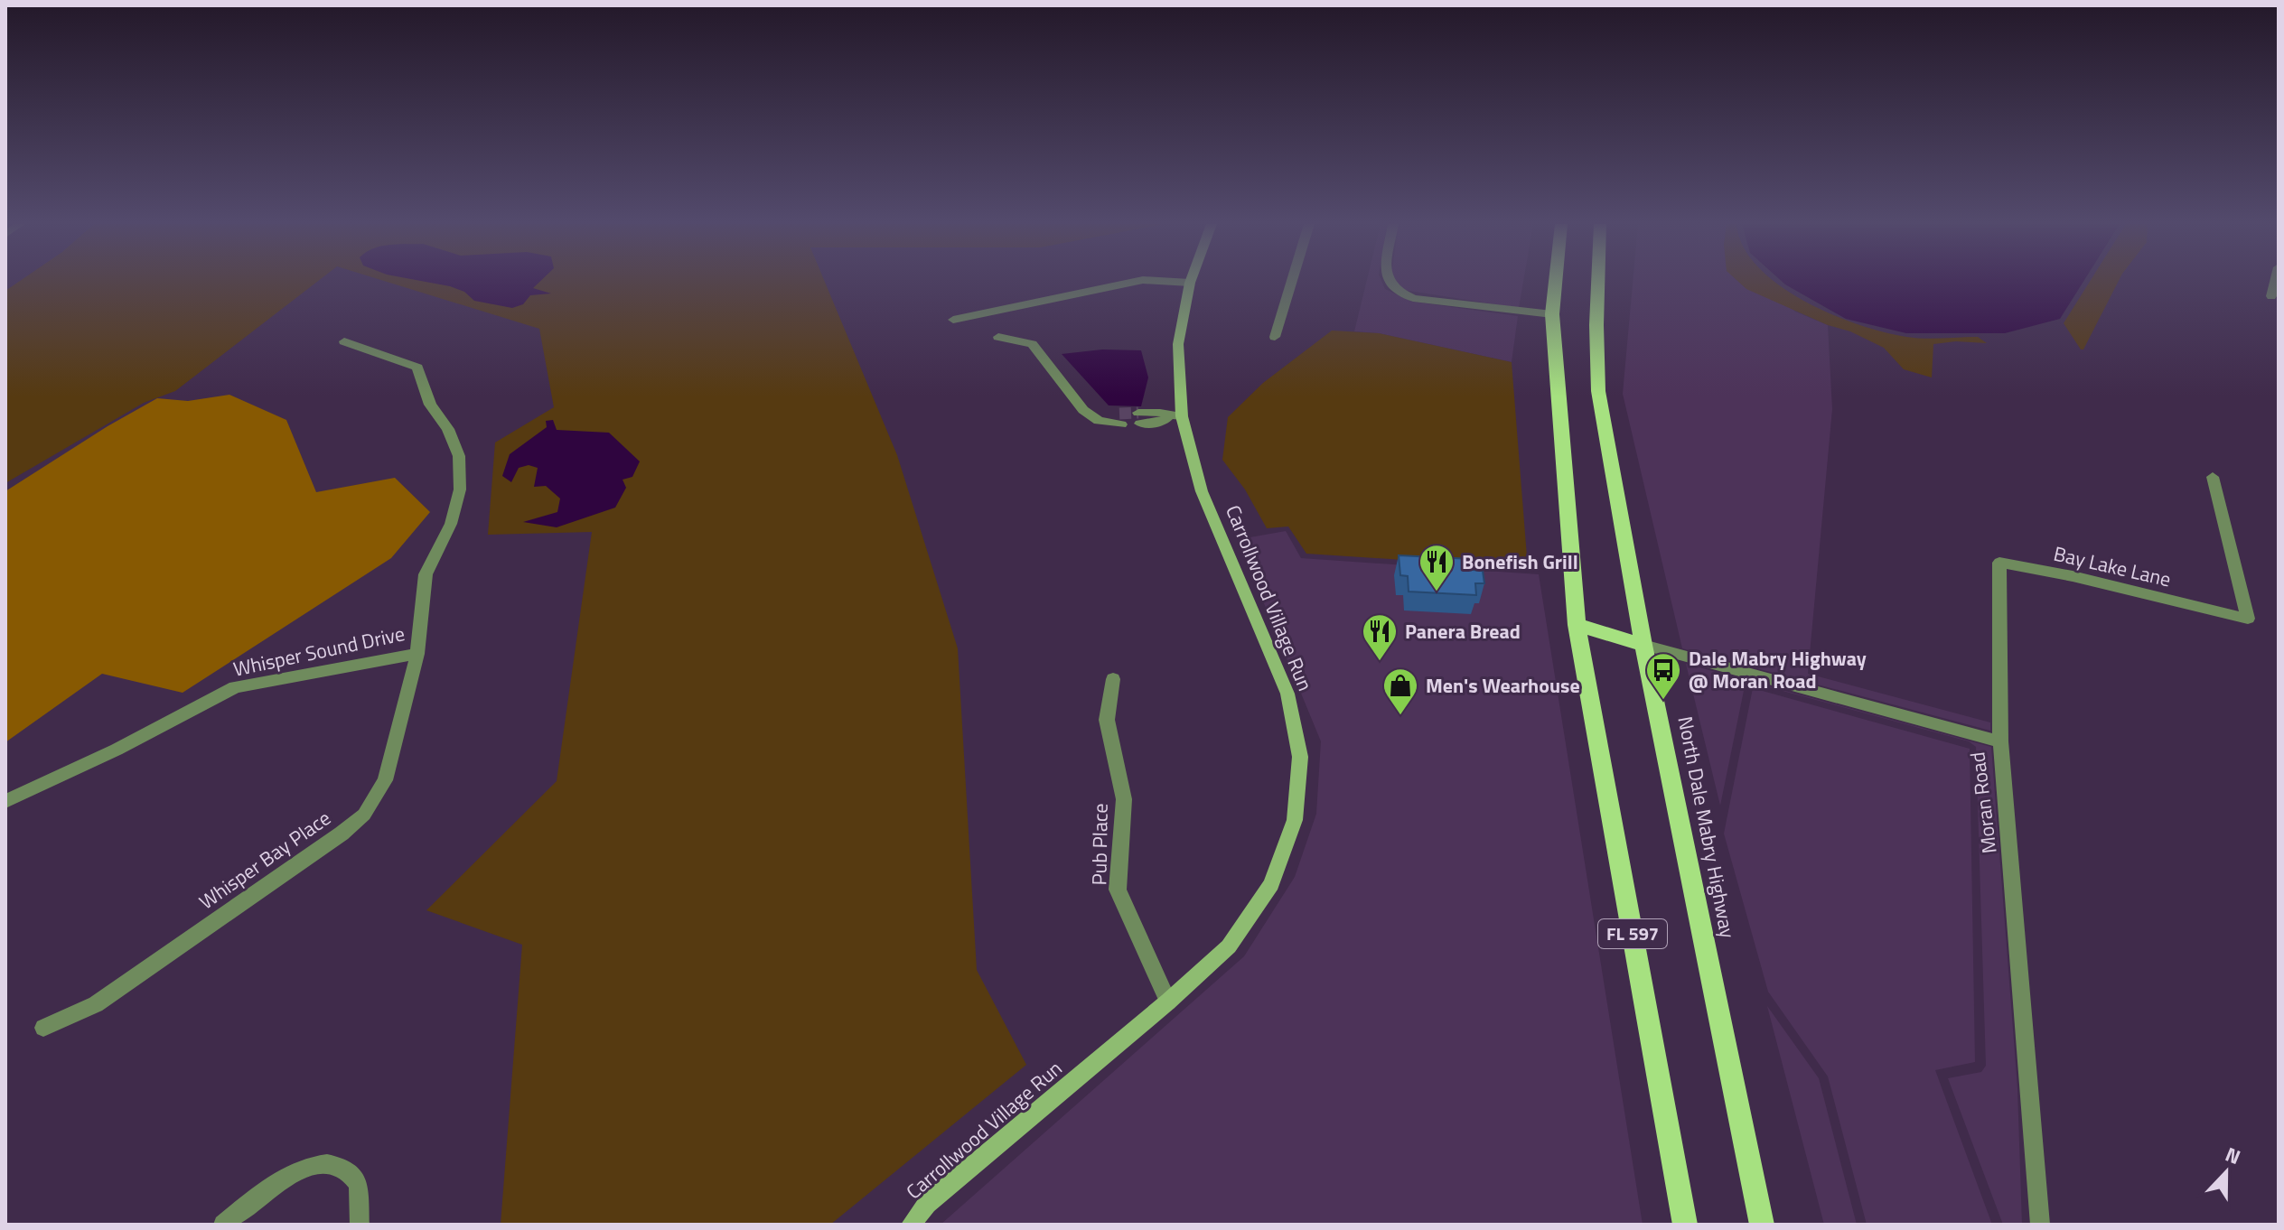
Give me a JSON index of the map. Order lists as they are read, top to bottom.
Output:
{
  "streets": {
    "main road": ["North Dale Mabry Highway", "FL 597"],
    "street": [
      "Bay Lake Lane",
      "Carrollwood Village Run",
      "Whisper Sound Drive",
      "Moran Road",
      "Pub Place",
      "Whisper Bay Place"
    ]
  },
  "crossings": [
    ["Bay Lake Lane", "Moran Road"],
    ["Carrollwood Village Run", "Pub Place"],
    ["Whisper Sound Drive", "Whisper Bay Place"],
    ["Moran Road", "North Dale Mabry Highway"]
  ],
  "places": {
    "restaurant": ["Bonefish Grill", "Panera Bread"],
    "bus stop": ["Dale Mabry Highway @ Moran Road"],
    "shop": ["Men's Wearhouse"]
  },
  "north": "top"
}
